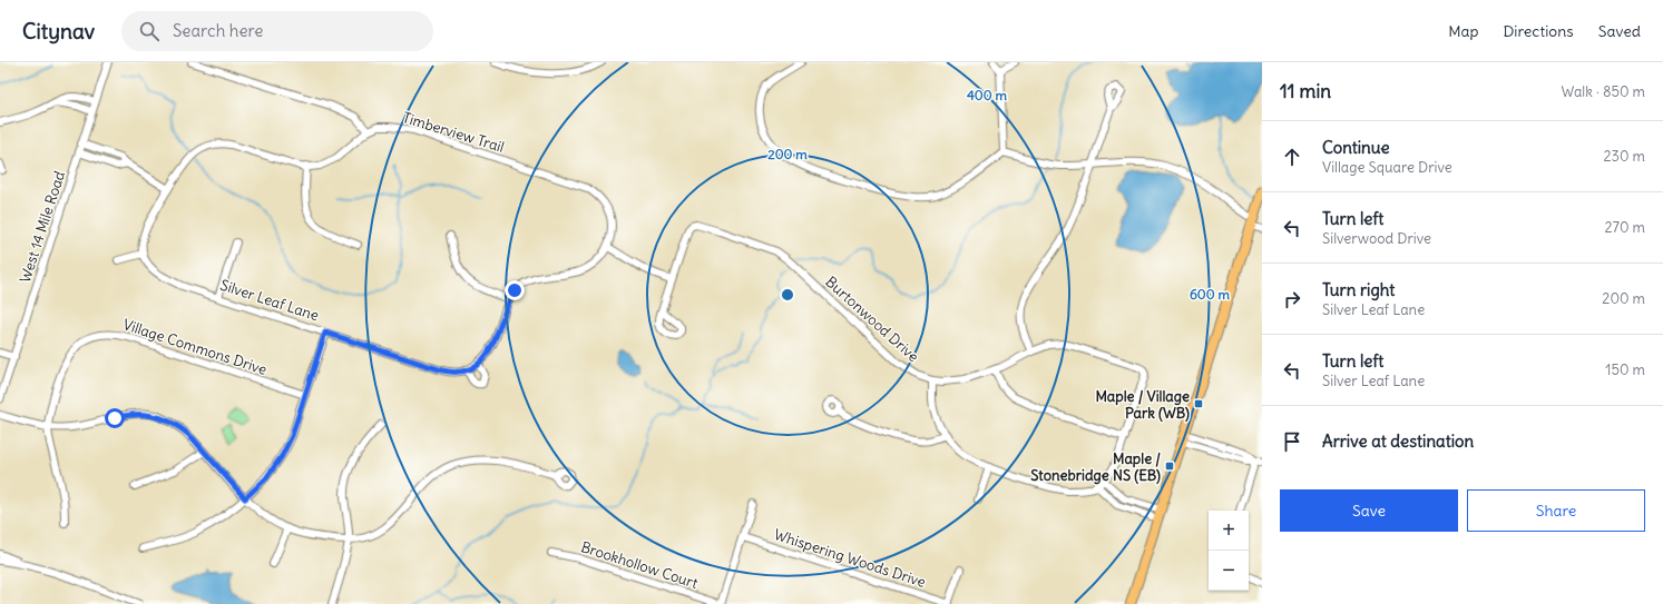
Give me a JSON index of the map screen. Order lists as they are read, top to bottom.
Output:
{
  "streets": {
    "street": [
      "Timberview Trail",
      "West 14 Mile Road",
      "Silver Leaf Lane",
      "Burtonwood Drive",
      "Village Commons Drive",
      "Whispering Woods Drive",
      "Brookhollow Court"
    ]
  },
  "crossings": [
    ["Timberview Trail", "Silver Leaf Lane"]
  ],
  "places": {
    "transit": ["Maple / Village Park (WB)", "Maple / Stonebridge NS (EB)"]
  },
  "page": {
    "header": "Citynav",
    "search": "Search here",
    "nav": ["Map", "Directions", "Saved"],
    "heading": ["11 min", "Walk · 850 m"],
    "list": [
      ["Continue", "Village Square Drive", "230 m"],
      ["Turn left", "Silverwood Drive", "270 m"],
      ["Turn right", "Silver Leaf Lane", "200 m"],
      ["Turn left", "Silver Leaf Lane", "150 m"],
      "Arrive at destination"
    ],
    "buttons": ["Save", "Share"],
    "map_buttons": ["+", "−"]
  },
  "rings": ["400 m", "200 m", "600 m"]
}
